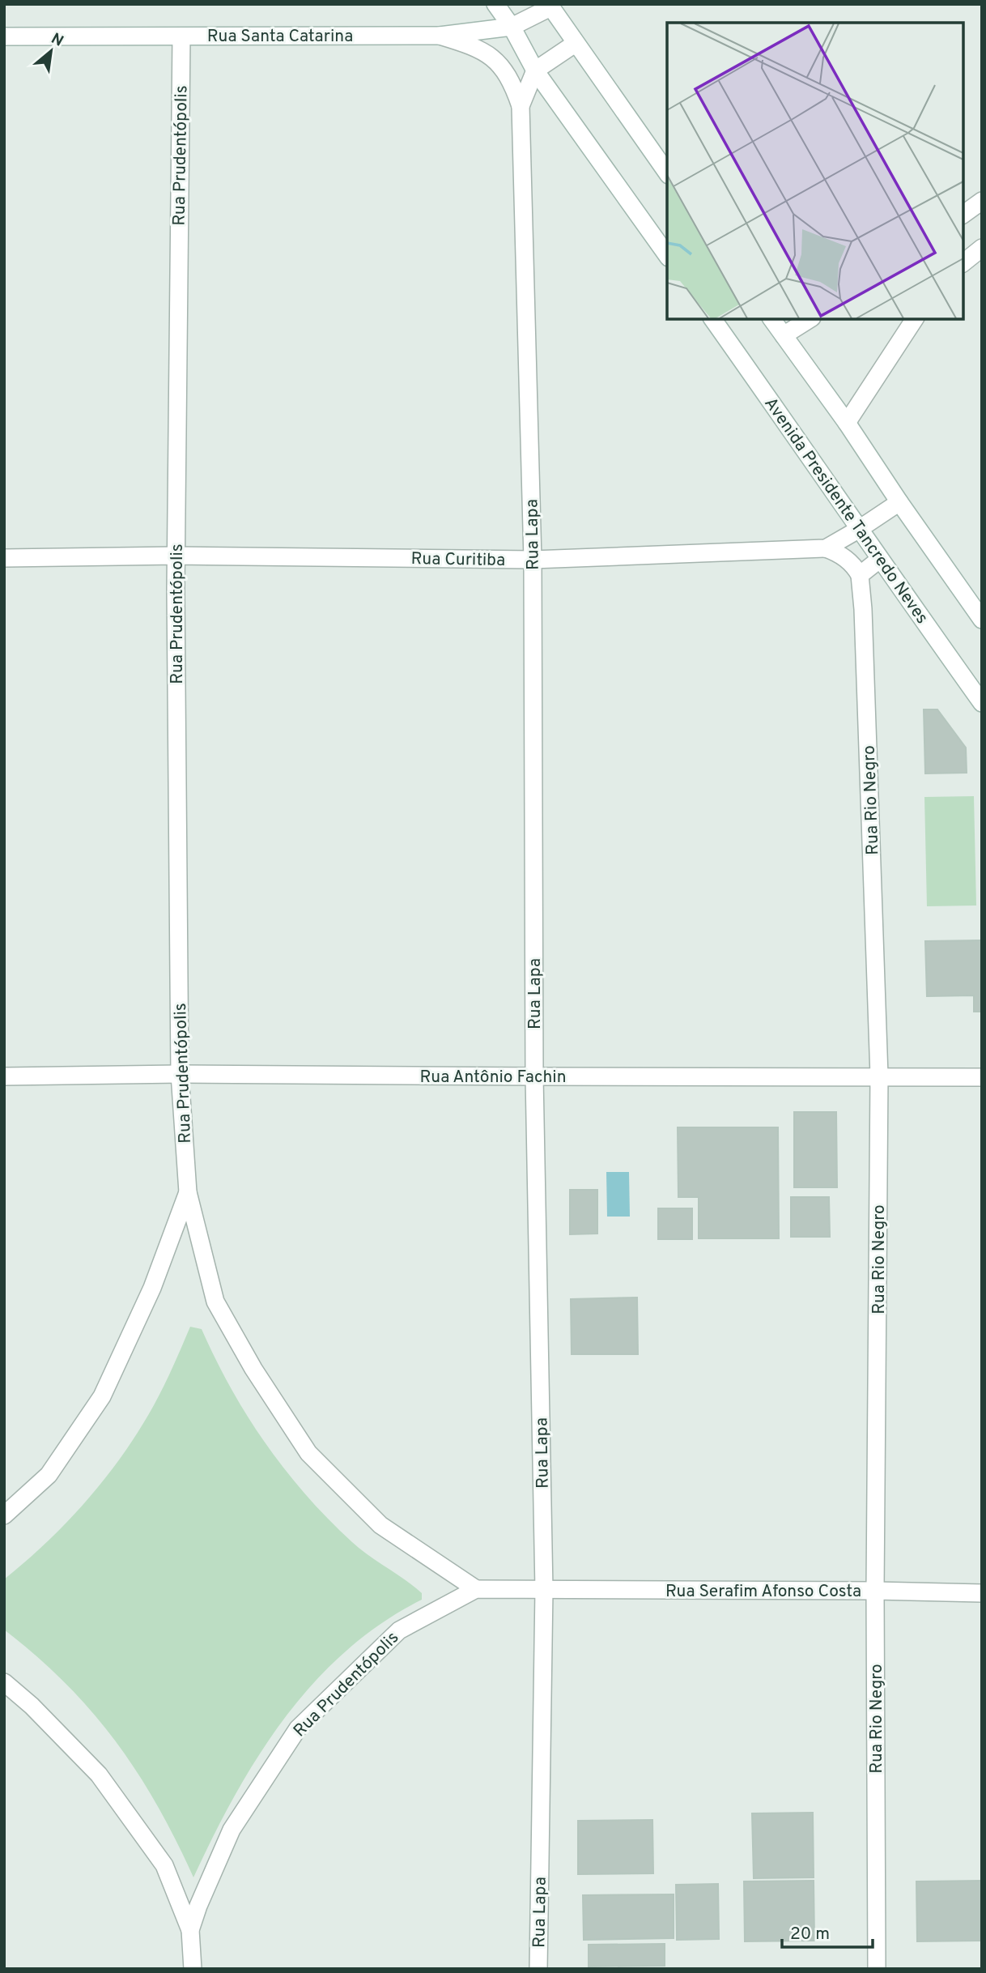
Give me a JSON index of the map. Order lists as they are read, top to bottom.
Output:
{
  "streets": {
    "street": [
      "Rua Santa Catarina",
      "Rua Prudentópolis",
      "Avenida Presidente Tancredo Neves",
      "Rua Lapa",
      "Rua Curitiba",
      "Rua Rio Negro",
      "Rua Antônio Fachin",
      "Rua Serafim Afonso Costa"
    ]
  },
  "crossings": [
    ["Rua Santa Catarina", "Rua Prudentópolis"],
    ["Rua Prudentópolis", "Rua Lapa"],
    ["Rua Prudentópolis", "Rua Curitiba"],
    ["Rua Prudentópolis", "Rua Antônio Fachin"],
    ["Rua Prudentópolis", "Rua Serafim Afonso Costa"],
    ["Avenida Presidente Tancredo Neves", "Rua Curitiba"],
    ["Rua Lapa", "Rua Curitiba"],
    ["Rua Lapa", "Rua Antônio Fachin"],
    ["Rua Lapa", "Rua Serafim Afonso Costa"],
    ["Rua Rio Negro", "Rua Antônio Fachin"],
    ["Rua Rio Negro", "Rua Serafim Afonso Costa"]
  ],
  "scale_bar": "20 m",
  "north": "top right"
}
